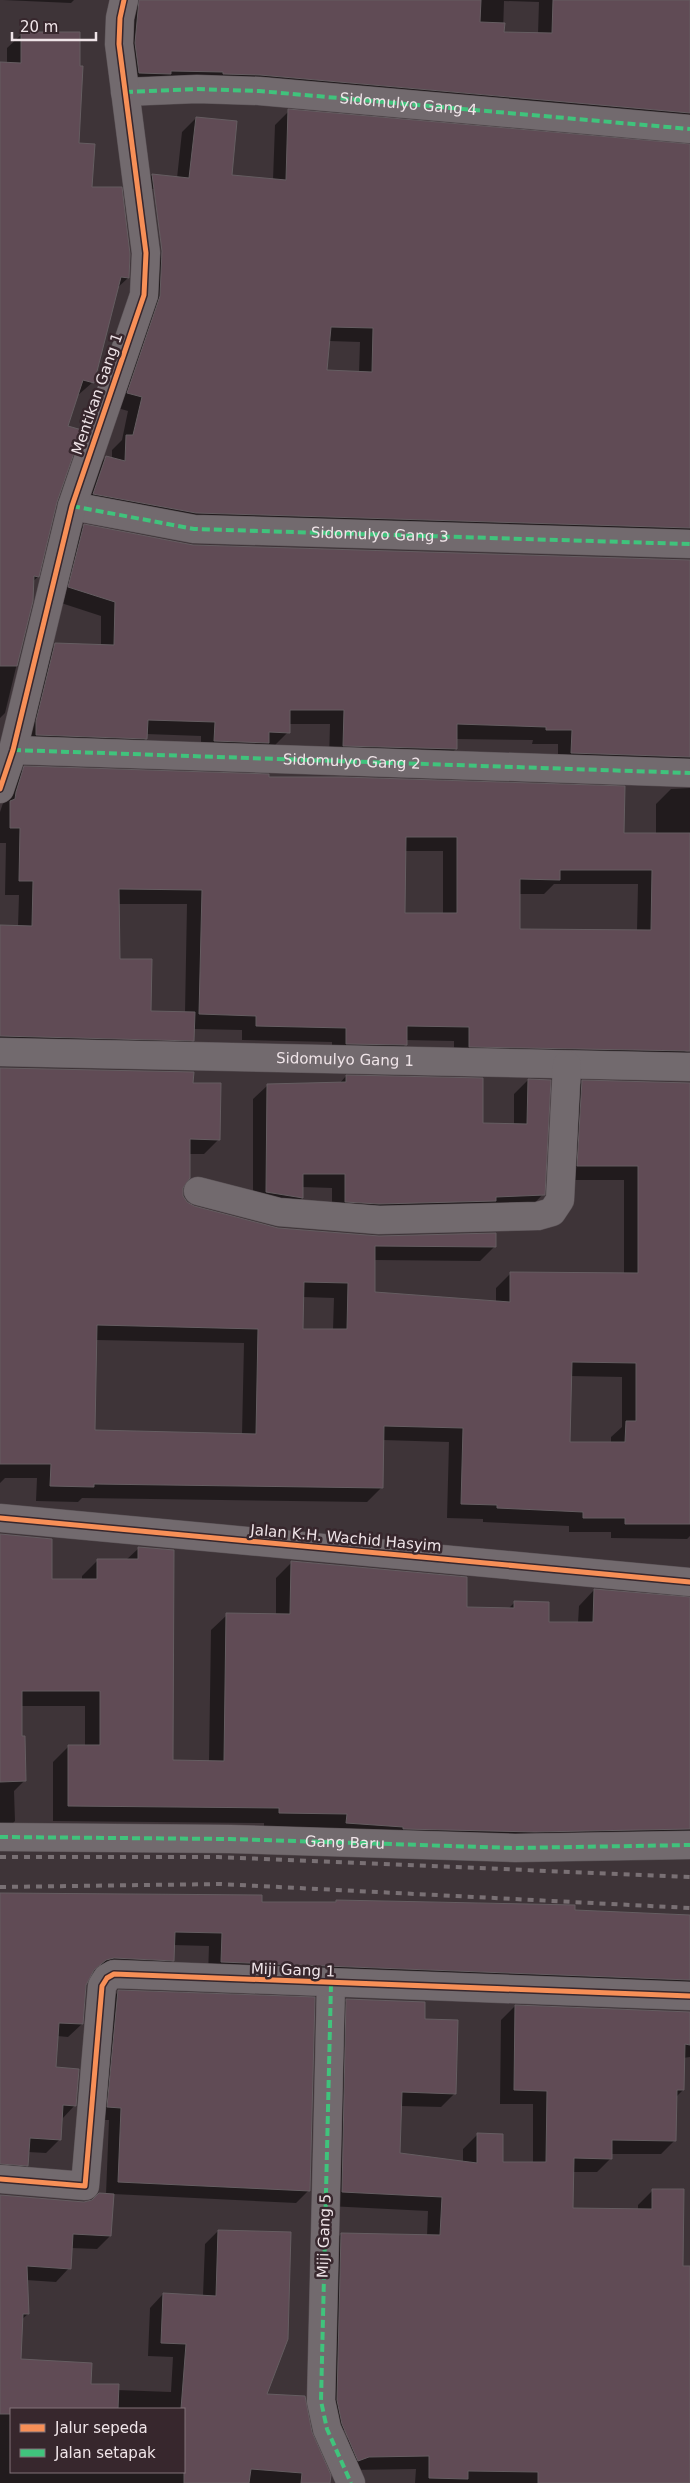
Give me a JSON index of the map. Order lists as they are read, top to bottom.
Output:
{
  "streets": {
    "street": [
      "Sidomulyo Gang 4",
      "Mentikan Gang 1",
      "Sidomulyo Gang 3",
      "Sidomulyo Gang 2",
      "Sidomulyo Gang 1",
      "Jalan K.H. Wachid Hasyim",
      "Gang Baru",
      "Miji Gang 1",
      "Miji Gang 5"
    ]
  },
  "crossings": [
    ["Sidomulyo Gang 4", "Mentikan Gang 1"],
    ["Mentikan Gang 1", "Sidomulyo Gang 3"],
    ["Mentikan Gang 1", "Sidomulyo Gang 2"],
    ["Miji Gang 1", "Miji Gang 5"]
  ],
  "legend": ["Jalur sepeda", "Jalan setapak"],
  "scale_bar": "20 m"
}
